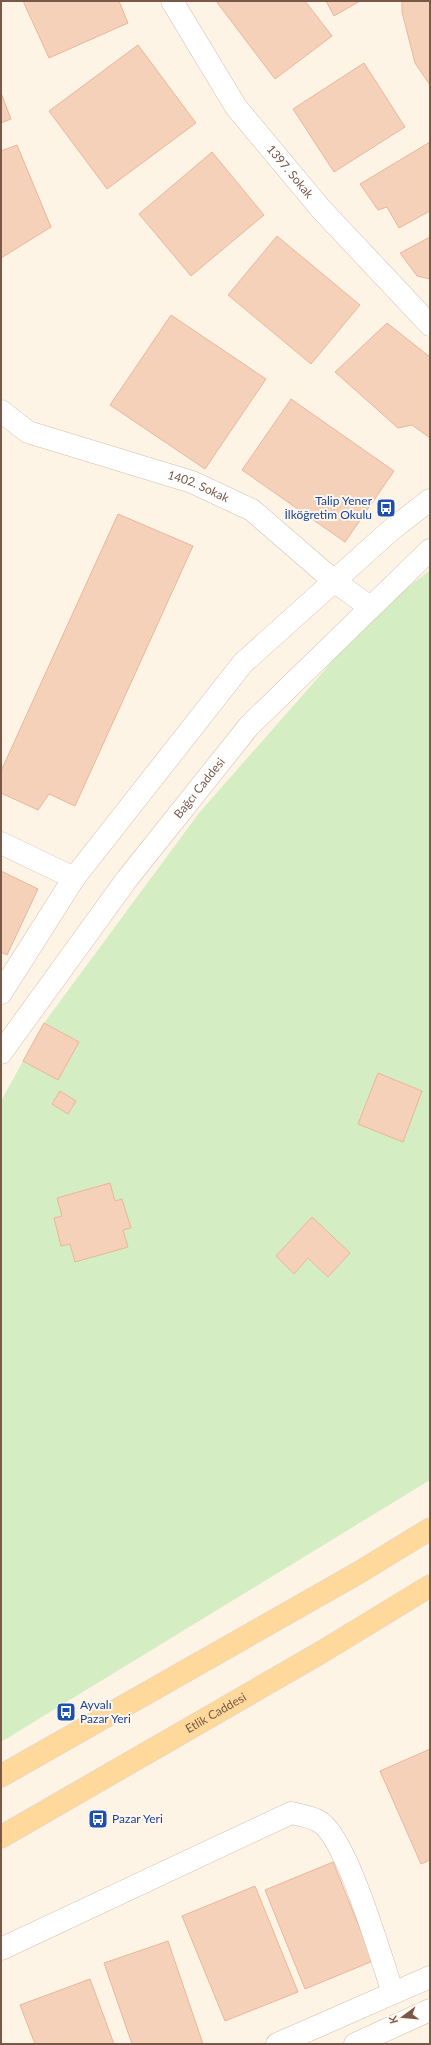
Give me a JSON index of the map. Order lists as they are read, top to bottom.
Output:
{
  "streets": {
    "main road": [
      "1397. Sokak",
      "1402. Sokak",
      "Bağcı Caddesi",
      "Etlik Caddesi"
    ]
  },
  "crossings": [
    ["1402. Sokak", "Bağcı Caddesi"]
  ],
  "places": {
    "bus stop": ["Talip Yener İlköğretim Okulu", "Ayvalı Pazar Yeri", "Pazar Yeri"]
  },
  "north": "left"
}
